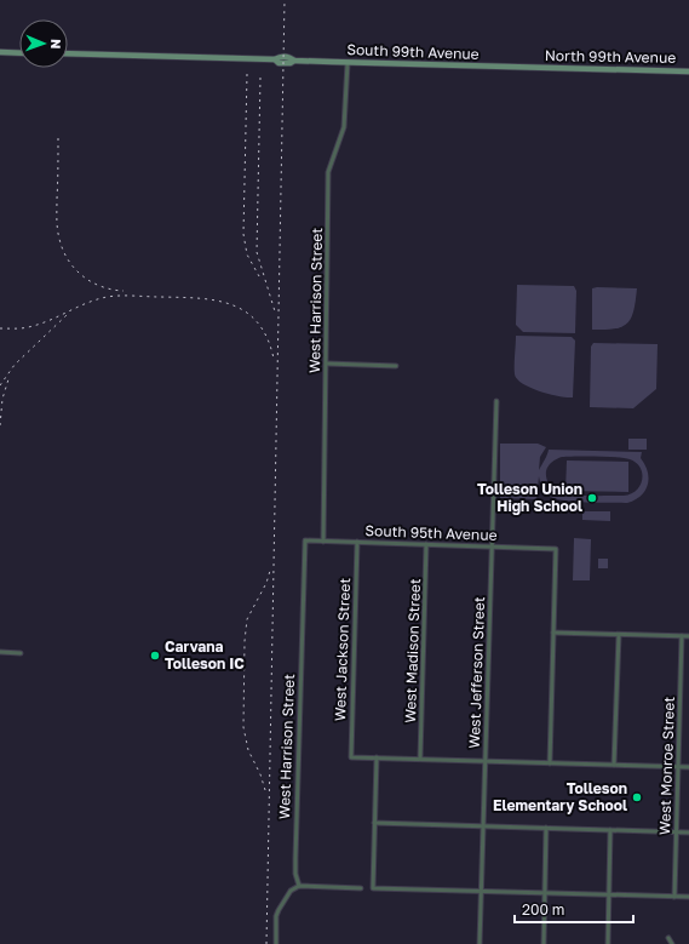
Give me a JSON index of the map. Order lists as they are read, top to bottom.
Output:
{
  "streets": {
    "main road": ["South 99th Avenue", "North 99th Avenue"],
    "street": [
      "West Harrison Street",
      "South 95th Avenue",
      "West Jackson Street",
      "West Madison Street",
      "West Jefferson Street",
      "West Monroe Street"
    ]
  },
  "crossings": [
    ["South 99th Avenue", "North 99th Avenue"],
    ["South 99th Avenue", "West Harrison Street"],
    ["West Harrison Street", "South 95th Avenue"],
    ["South 95th Avenue", "West Jackson Street"],
    ["South 95th Avenue", "West Madison Street"],
    ["South 95th Avenue", "West Jefferson Street"]
  ],
  "places": ["Tolleson Union High School", "Carvana Tolleson IC", "Tolleson Elementary School"],
  "scale_bar": "200 m",
  "north": "right"
}
